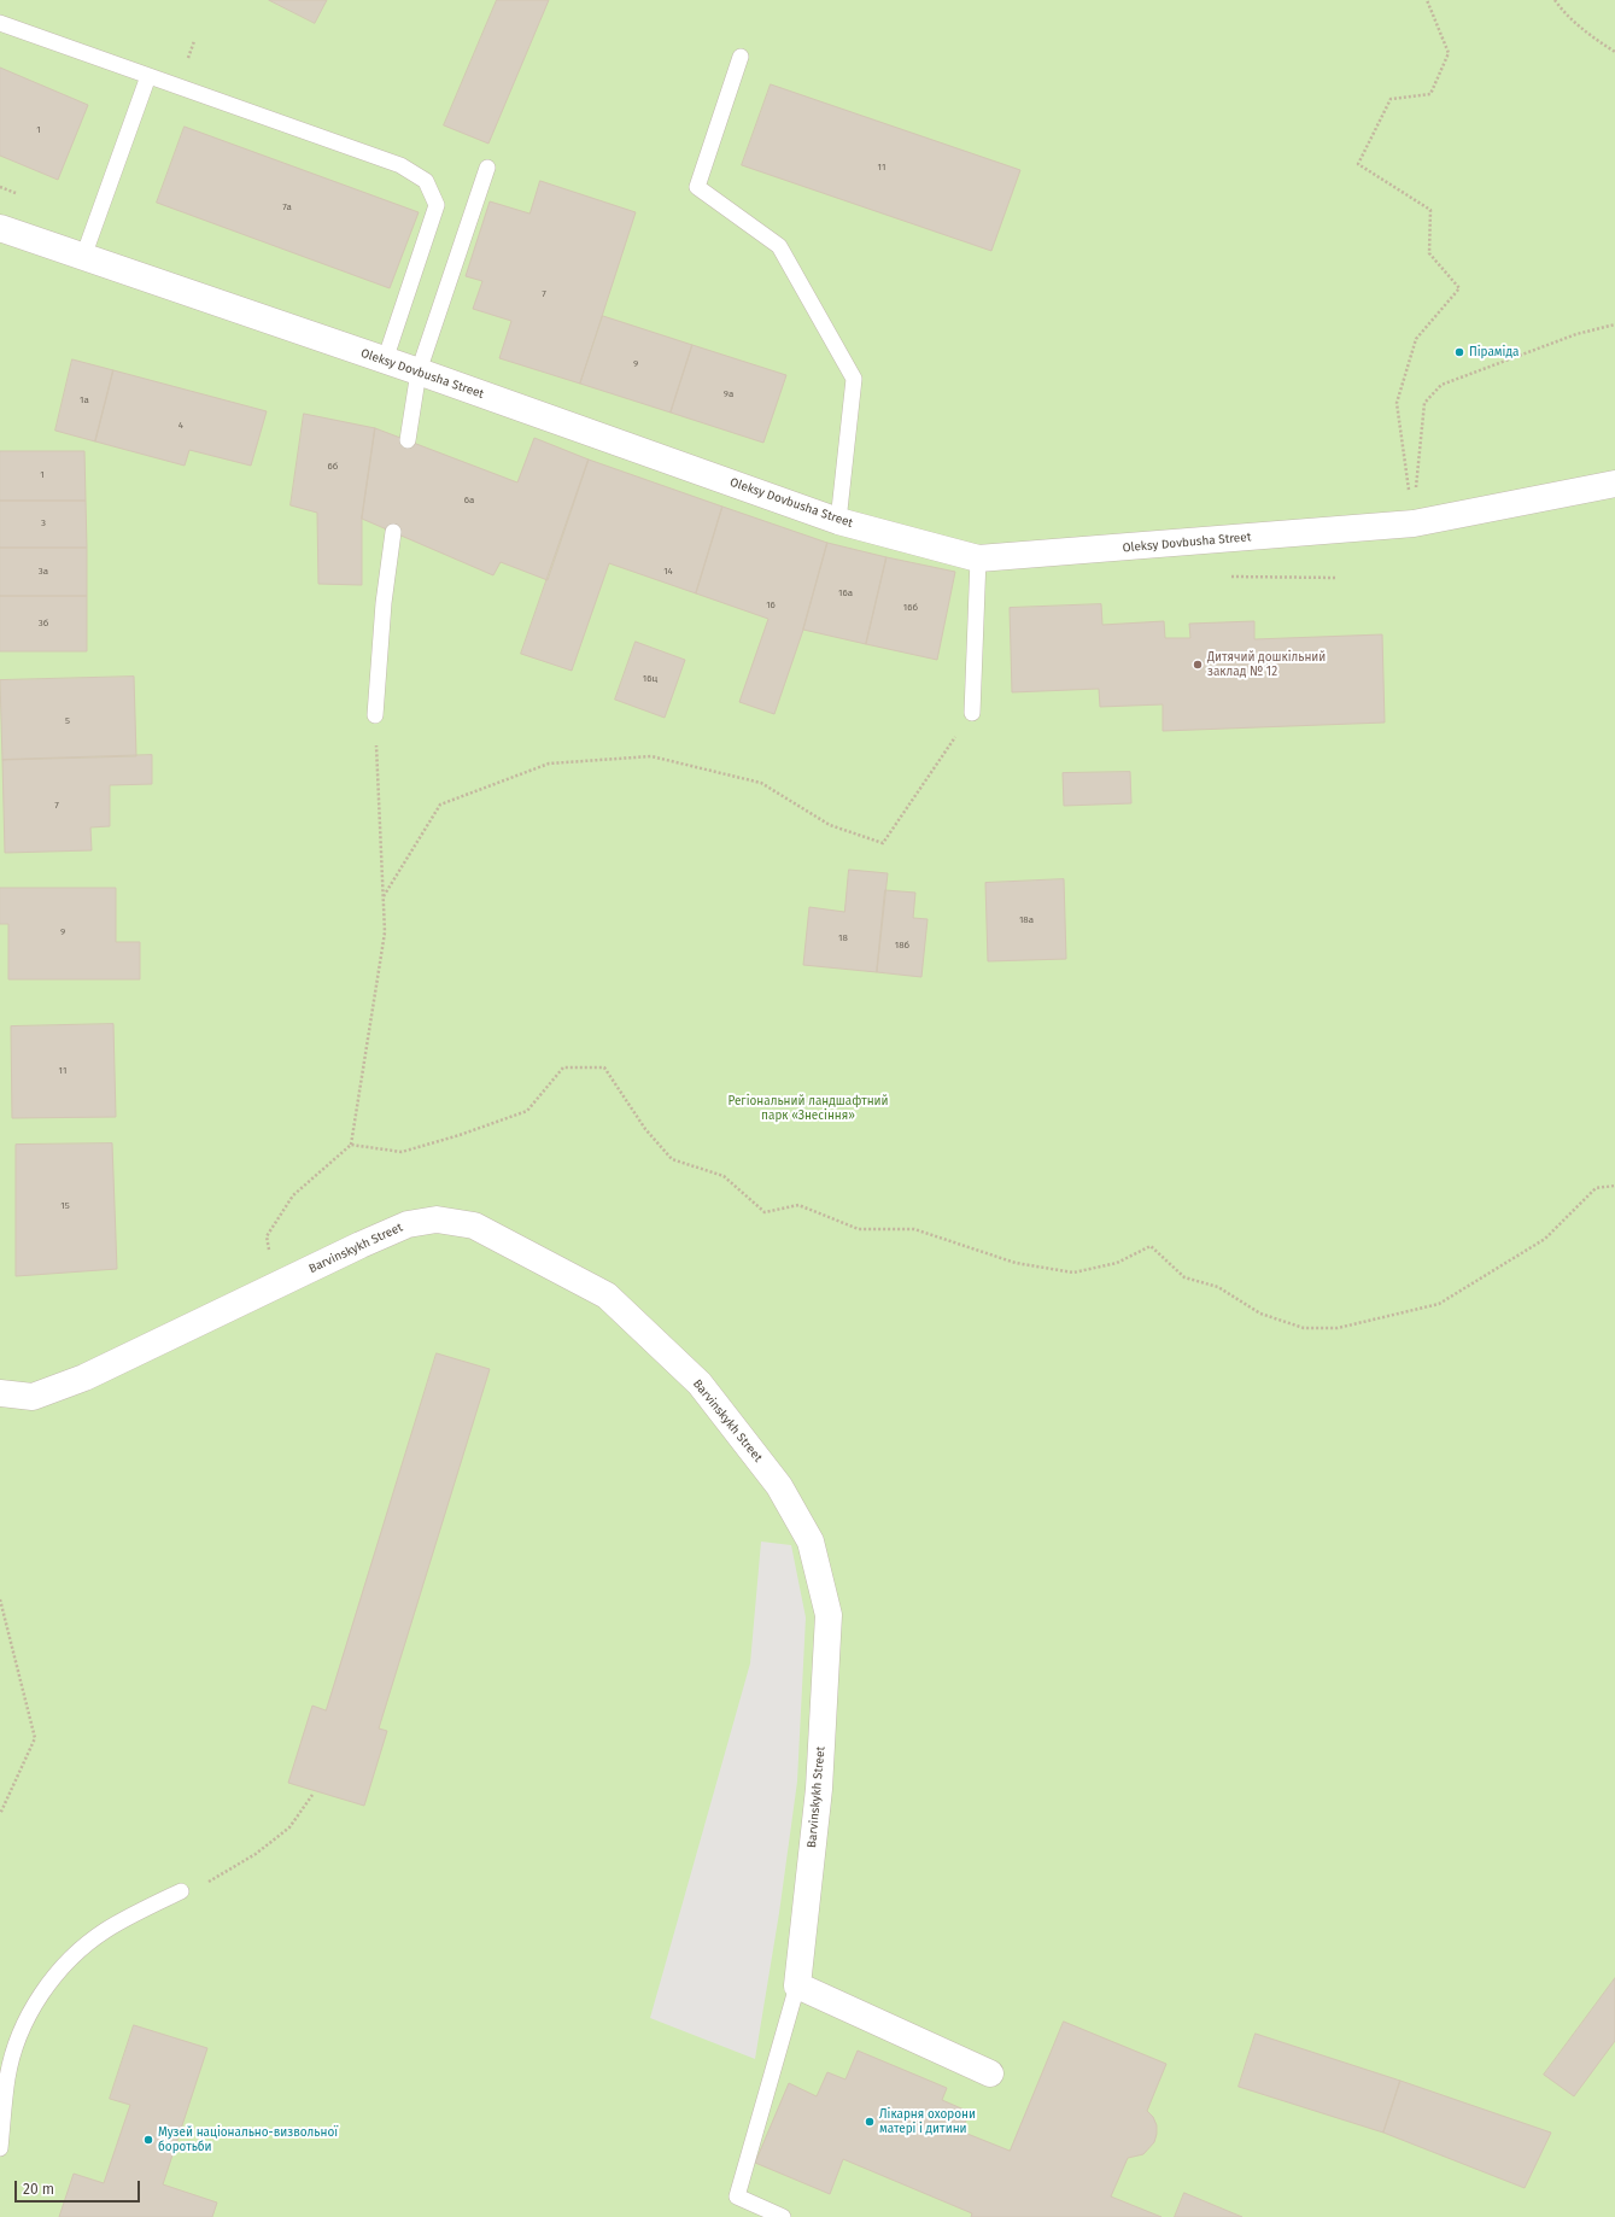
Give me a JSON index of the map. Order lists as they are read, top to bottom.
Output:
{
  "streets": {
    "street": ["Oleksy Dovbusha Street", "Barvinskykh Street"]
  },
  "parks": ["Регіональний ландшафтний парк «Знесіння»"],
  "places": [
    "Піраміда",
    "Дитячий дошкільний заклад № 12",
    "Лікарня охорони матері і дитини",
    "Музей національно-визвольної боротьби"
  ],
  "house_numbers": [
    "1",
    "11",
    "7а",
    "7",
    "9",
    "9а",
    "1а",
    "4",
    "6б",
    "1",
    "6а",
    "3",
    "3а",
    "14",
    "16а",
    "16",
    "16б",
    "3б",
    "16ц",
    "5",
    "7",
    "18а",
    "9",
    "18",
    "18б",
    "11",
    "15"
  ],
  "scale_bar": "20 m"
}
